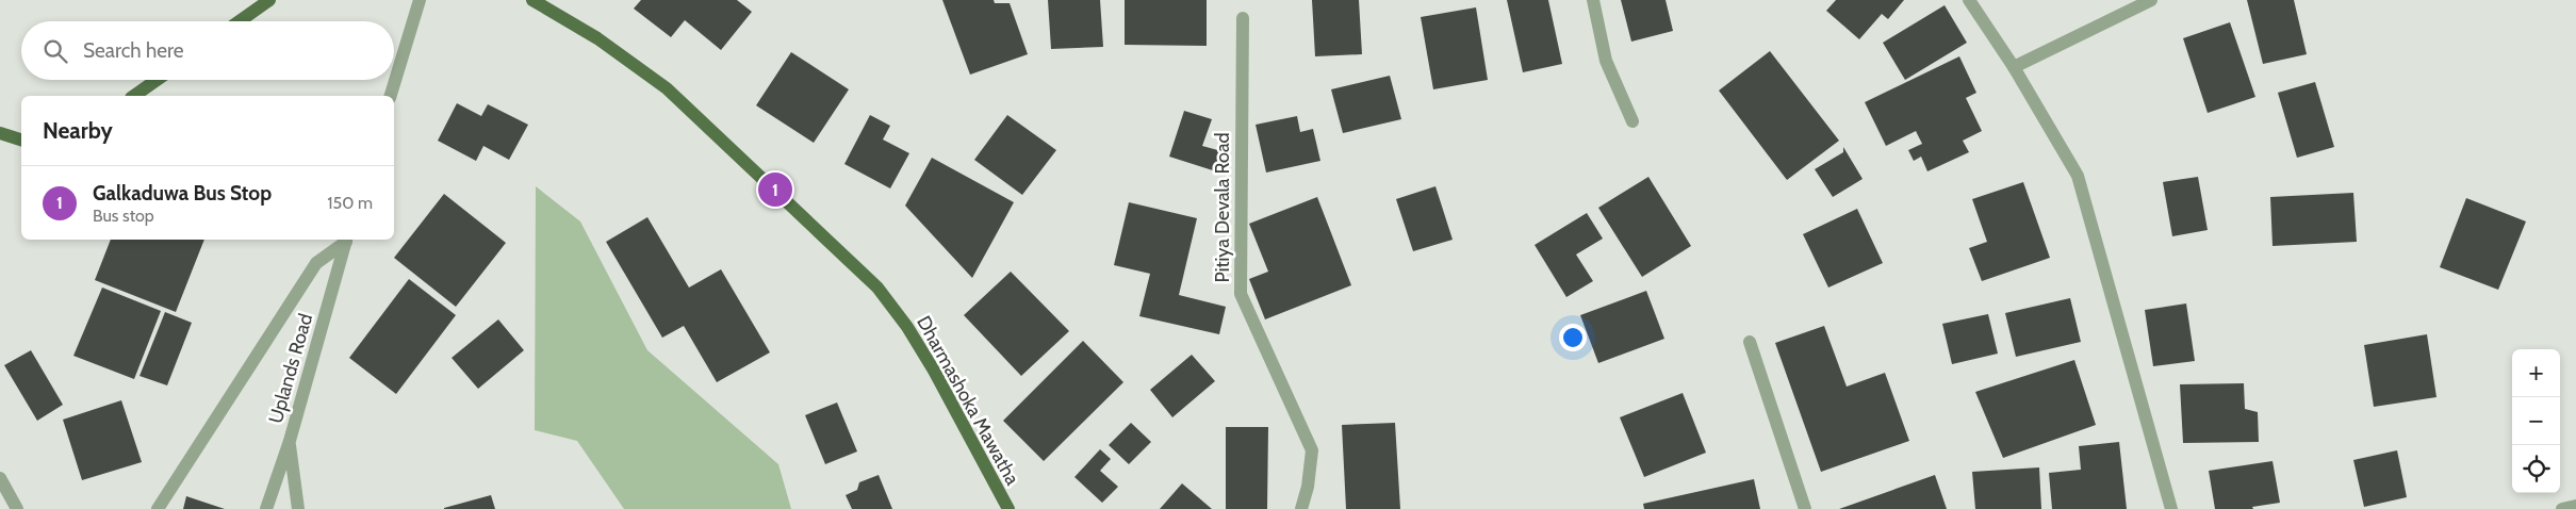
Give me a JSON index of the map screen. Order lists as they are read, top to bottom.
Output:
{
  "streets": {
    "main road": ["Dharmashoka Mawatha"],
    "street": ["Pitiya Devala Road", "Uplands Road"]
  },
  "page": {
    "search": "Search here",
    "heading": "Nearby",
    "list": [
      {
        "mark": "1",
        "name": "Galkaduwa Bus Stop",
        "note": "Bus stop",
        "value": "150 m"
      }
    ],
    "pins": "1",
    "map_buttons": ["+", "−"]
  }
}
